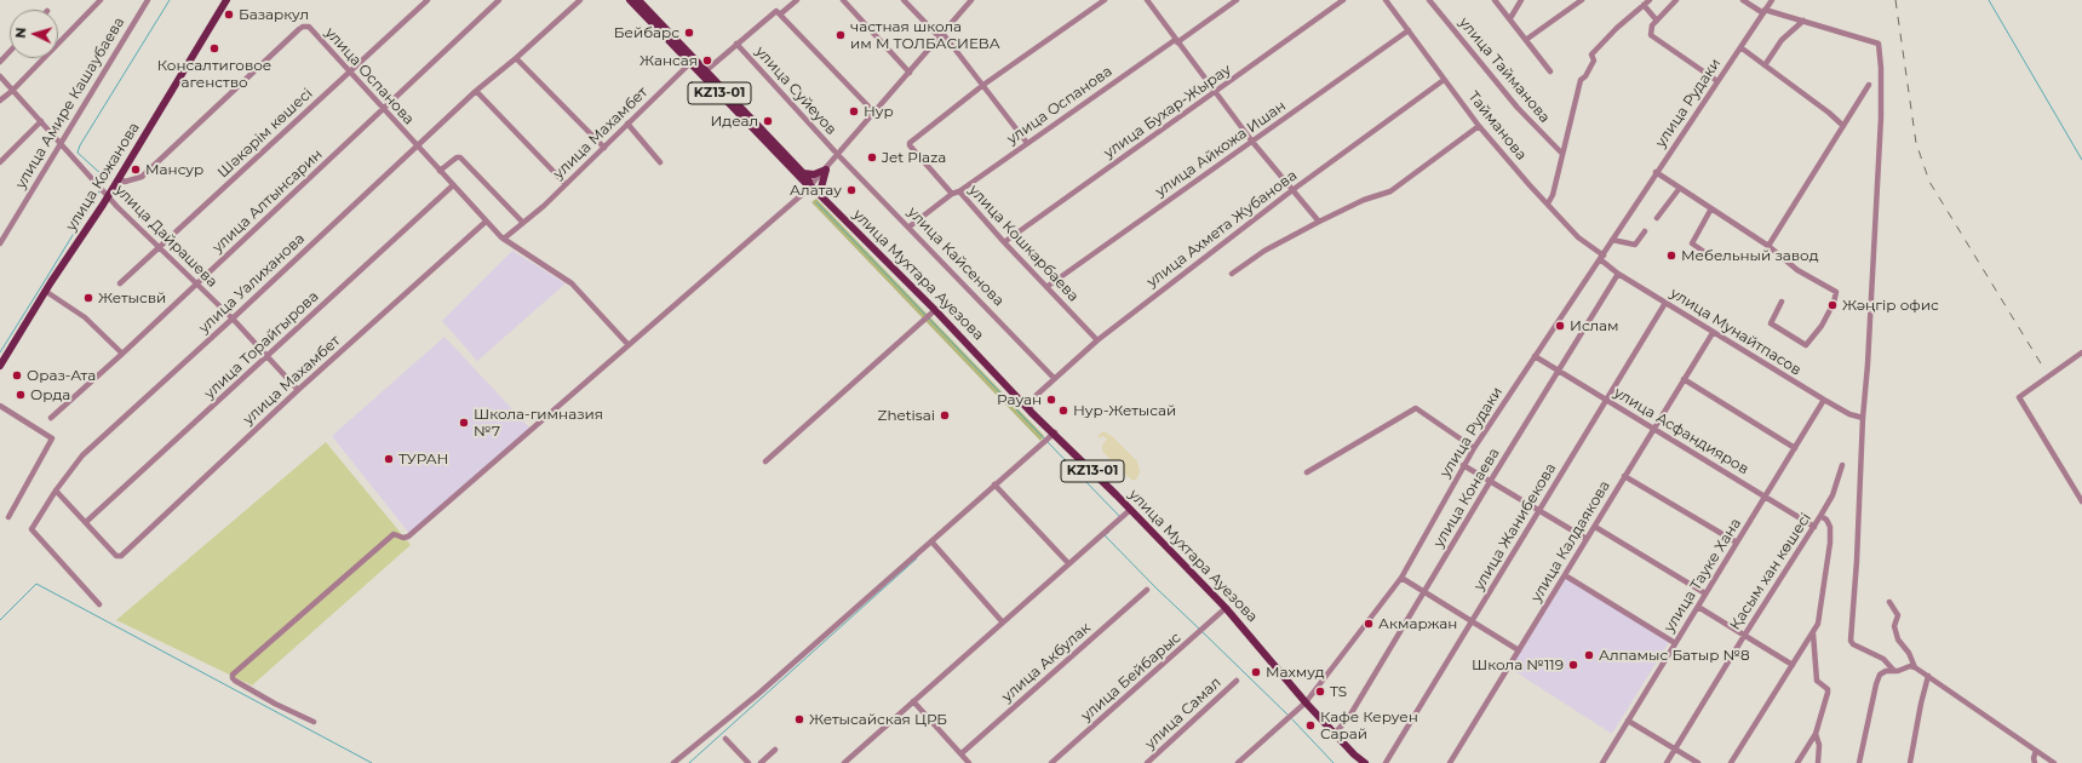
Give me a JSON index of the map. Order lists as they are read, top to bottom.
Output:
{
  "streets": {
    "main road": ["KZ13-01", "улица Кожанова", "улица Мухтара Ауезова"],
    "street": [
      "улица Тайманова",
      "улица Оспанова",
      "улица Суйеуов",
      "улица Амире Кашаубаева",
      "улица Рудаки",
      "улица Бухар-Жырау",
      "Тайманова",
      "Шәкәрім көшесі",
      "улица Махамбет",
      "улица Айкожа Ишан",
      "улица Алтынсарин",
      "улица Ахмета Жубанова",
      "улица Дайрашева",
      "улица Кошкарбаева",
      "улица Кайсенова",
      "улица Уалиханова",
      "улица Мунайтпасов",
      "улица Торайгырова",
      "улица Асфандияров",
      "улица Конаева",
      "улица Жанибекова",
      "улица Калдаякова",
      "Қасым хан көшесі",
      "улица Тауке Хана",
      "улица Акбулак",
      "улица Бейбарыс",
      "улица Самал"
    ]
  },
  "crossings": [
    ["улица Оспанова", "Шәкәрім көшесі"],
    ["улица Оспанова", "улица Махамбет"],
    ["улица Оспанова", "улица Кожанова"],
    ["улица Оспанова", "улица Алтынсарин"],
    ["улица Оспанова", "улица Кошкарбаева"],
    ["улица Оспанова", "улица Уалиханова"],
    ["улица Оспанова", "улица Торайгырова"],
    ["улица Суйеуов", "улица Кайсенова"],
    ["улица Амире Кашаубаева", "улица Дайрашева"],
    ["улица Рудаки", "Тайманова"],
    ["улица Рудаки", "улица Мухтара Ауезова"],
    ["улица Рудаки", "улица Мунайтпасов"],
    ["улица Рудаки", "улица Асфандияров"],
    ["улица Бухар-Жырау", "улица Кошкарбаева"],
    ["Тайманова", "улица Айкожа Ишан"],
    ["Тайманова", "улица Ахмета Жубанова"],
    ["Тайманова", "улица Мунайтпасов"],
    ["Шәкәрім көшесі", "улица Дайрашева"],
    ["улица Махамбет", "улица Дайрашева"],
    ["улица Махамбет", "улица Мухтара Ауезова"],
    ["улица Махамбет", "улица Торайгырова"],
    ["улица Айкожа Ишан", "улица Кошкарбаева"],
    ["улица Кожанова", "улица Дайрашева"],
    ["улица Алтынсарин", "улица Дайрашева"],
    ["улица Ахмета Жубанова", "улица Кошкарбаева"],
    ["улица Ахмета Жубанова", "улица Кайсенова"],
    ["улица Ахмета Жубанова", "улица Мухтара Ауезова"],
    ["улица Дайрашева", "улица Уалиханова"],
    ["улица Дайрашева", "улица Торайгырова"],
    ["улица Мухтара Ауезова", "улица Конаева"],
    ["улица Мухтара Ауезова", "улица Бейбарыс"],
    ["улица Мунайтпасов", "улица Конаева"],
    ["улица Мунайтпасов", "улица Жанибекова"],
    ["улица Мунайтпасов", "улица Калдаякова"],
    ["улица Мунайтпасов", "улица Тауке Хана"],
    ["улица Асфандияров", "улица Конаева"],
    ["улица Асфандияров", "улица Жанибекова"],
    ["улица Асфандияров", "улица Калдаякова"],
    ["улица Асфандияров", "Қасым хан көшесі"],
    ["улица Асфандияров", "улица Тауке Хана"]
  ],
  "places": [
    "Базаркул",
    "Бейбарс",
    "частная школа им М ТОЛБАСИЕВА",
    "Консалтиговое агенство",
    "Жансая",
    "Нур",
    "Идеал",
    "Jet Plaza",
    "Мансур",
    "Алатау",
    "Мебельный завод",
    "Жетысвй",
    "Жәңгір офис",
    "Ислам",
    "Ораз-Ата",
    "Орда",
    "Рауан",
    "Нур-Жетысай",
    "Zhetisai",
    "Школа-гимназия №7",
    "ТУРАН",
    "Акмаржан",
    "Алпамыс Батыр №8",
    "Школа №119",
    "Махмуд",
    "TS",
    "Жетысайская ЦРБ",
    "Кафе Керуен Сарай"
  ],
  "north": "left"
}
